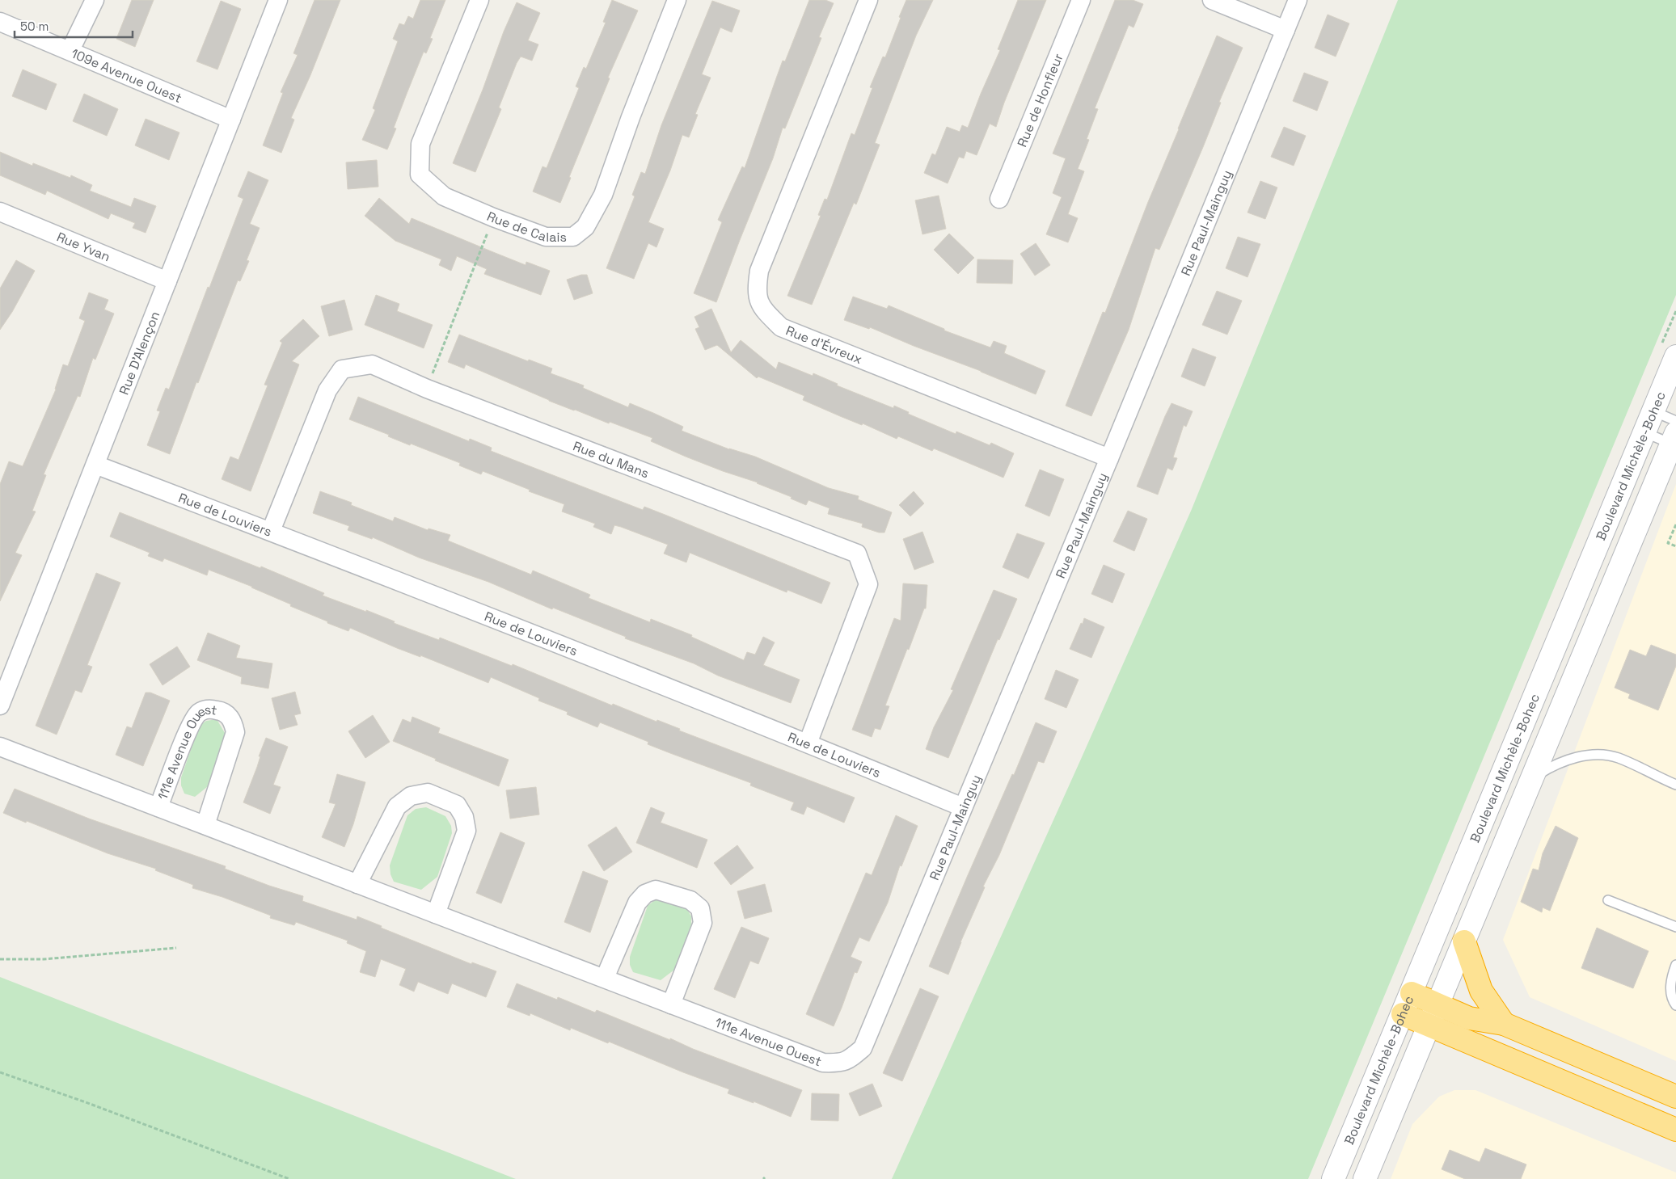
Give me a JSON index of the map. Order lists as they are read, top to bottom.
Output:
{
  "streets": {
    "street": [
      "109e Avenue Ouest",
      "Rue de Honfleur",
      "Rue Paul-Mainguy",
      "Rue de Calais",
      "Rue Yvan",
      "Rue d'Évreux",
      "Rue D'Alençon",
      "Rue du Mans",
      "Boulevard Michèle-Bohec",
      "Rue de Louviers",
      "111e Avenue Ouest"
    ]
  },
  "crossings": [
    ["109e Avenue Ouest", "Rue D'Alençon"],
    ["Rue Paul-Mainguy", "Rue d'Évreux"],
    ["Rue Paul-Mainguy", "Rue de Louviers"],
    ["Rue Paul-Mainguy", "111e Avenue Ouest"],
    ["Rue Yvan", "Rue D'Alençon"],
    ["Rue D'Alençon", "Rue de Louviers"],
    ["Rue du Mans", "Rue de Louviers"]
  ],
  "scale_bar": "50 m"
}
